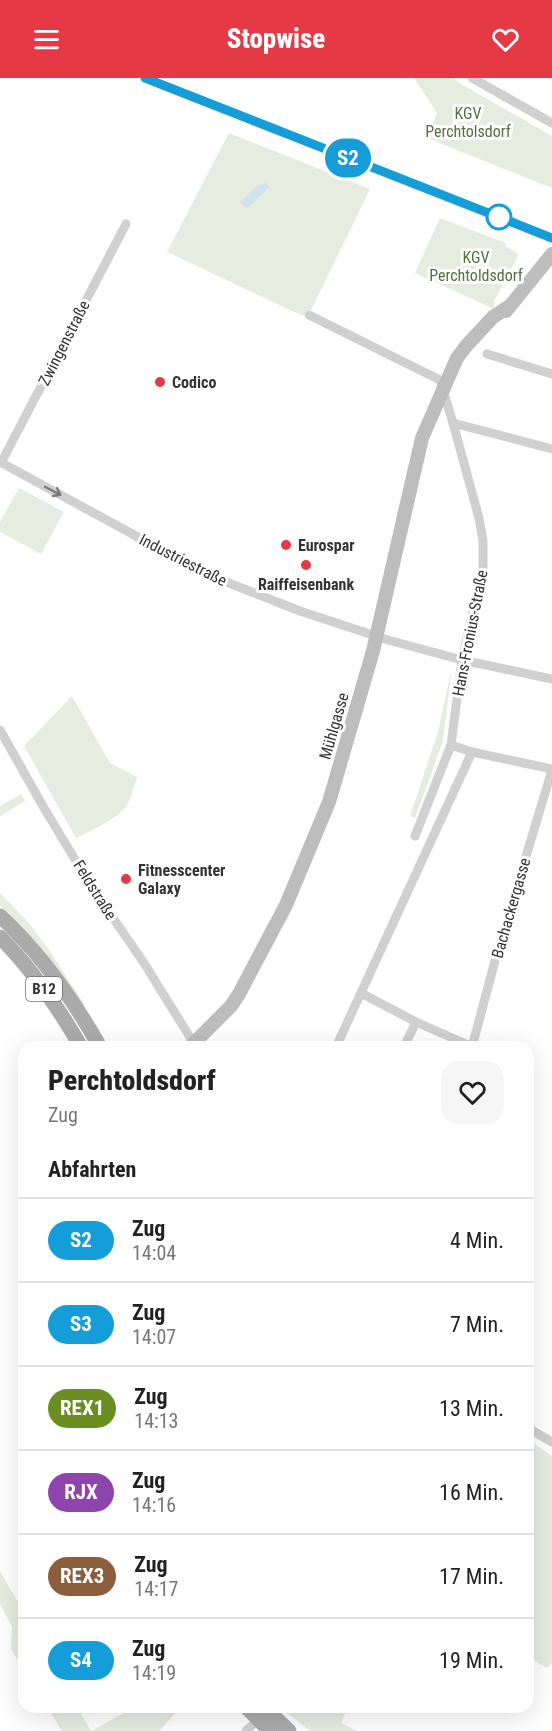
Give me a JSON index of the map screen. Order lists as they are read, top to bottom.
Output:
{
  "streets": {
    "main road": ["B12"],
    "street": [
      "Zwingenstraße",
      "Industriestraße",
      "Hans-Fronius-Straße",
      "Mühlgasse",
      "Feldstraße",
      "Bachackergasse"
    ]
  },
  "crossings": [
    ["Zwingenstraße", "Industriestraße"],
    ["Industriestraße", "Hans-Fronius-Straße"],
    ["Industriestraße", "Mühlgasse"],
    ["Hans-Fronius-Straße", "Mühlgasse"]
  ],
  "one_way": ["Industriestraße"],
  "parks": ["KGV Perchtolsdorf", "KGV Perchtoldsdorf"],
  "places": [
    "Codico",
    "Eurospar",
    "Raiffeisenbank",
    "Fitnesscenter Galaxy"
  ],
  "page": {
    "header": "Stopwise",
    "on_map": "S2",
    "heading": [
      ["Perchtoldsdorf", "Zug"],
      "Abfahrten"
    ],
    "list": [
      {
        "mark": "S2",
        "name": "Zug",
        "note": "14:04",
        "value": "4 Min."
      },
      {
        "mark": "S3",
        "name": "Zug",
        "note": "14:07",
        "value": "7 Min."
      },
      {
        "mark": "REX1",
        "name": "Zug",
        "note": "14:13",
        "value": "13 Min."
      },
      {
        "mark": "RJX",
        "name": "Zug",
        "note": "14:16",
        "value": "16 Min."
      },
      {
        "mark": "REX3",
        "name": "Zug",
        "note": "14:17",
        "value": "17 Min."
      },
      {
        "mark": "S4",
        "name": "Zug",
        "note": "14:19",
        "value": "19 Min."
      }
    ]
  }
}
